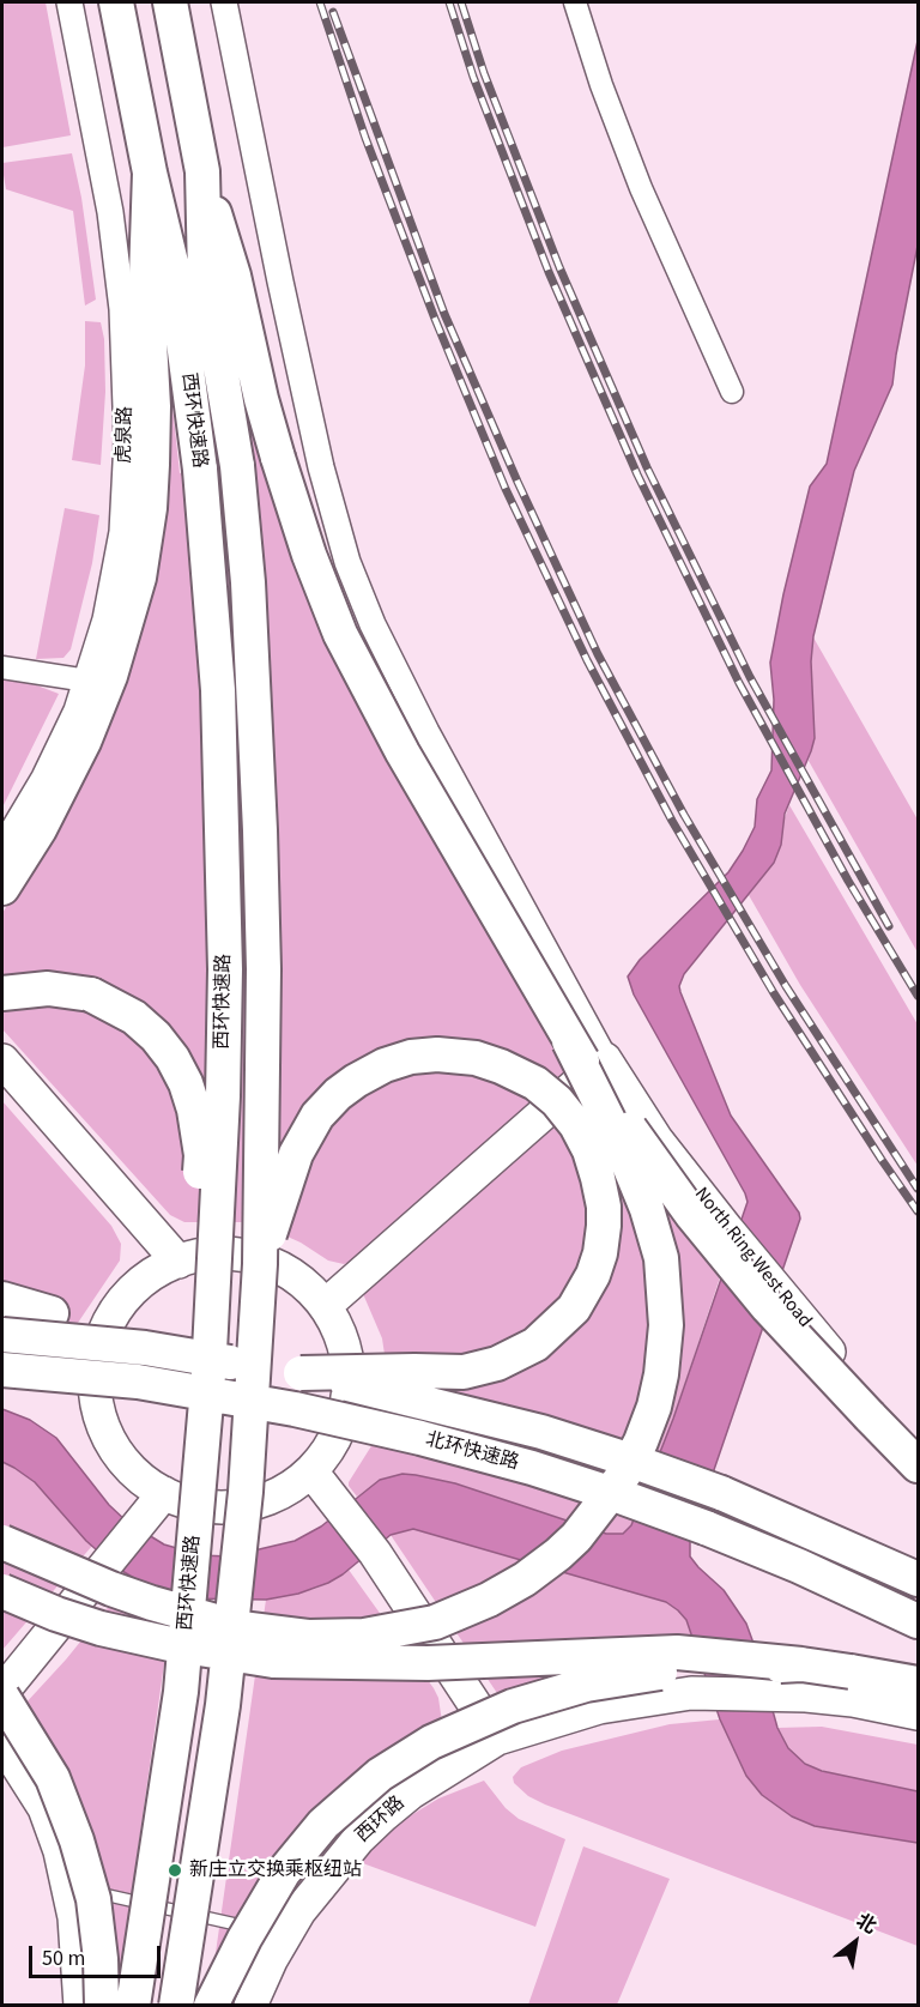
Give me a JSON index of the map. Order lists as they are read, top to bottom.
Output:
{
  "streets": {
    "highway": ["西环快速路", "北环快速路"],
    "main road": ["North Ring West Road", "西环路"],
    "street": ["虎泉路"]
  },
  "places": ["新庄立交换乘枢纽站"],
  "scale_bar": "50 m",
  "north": "top right"
}
